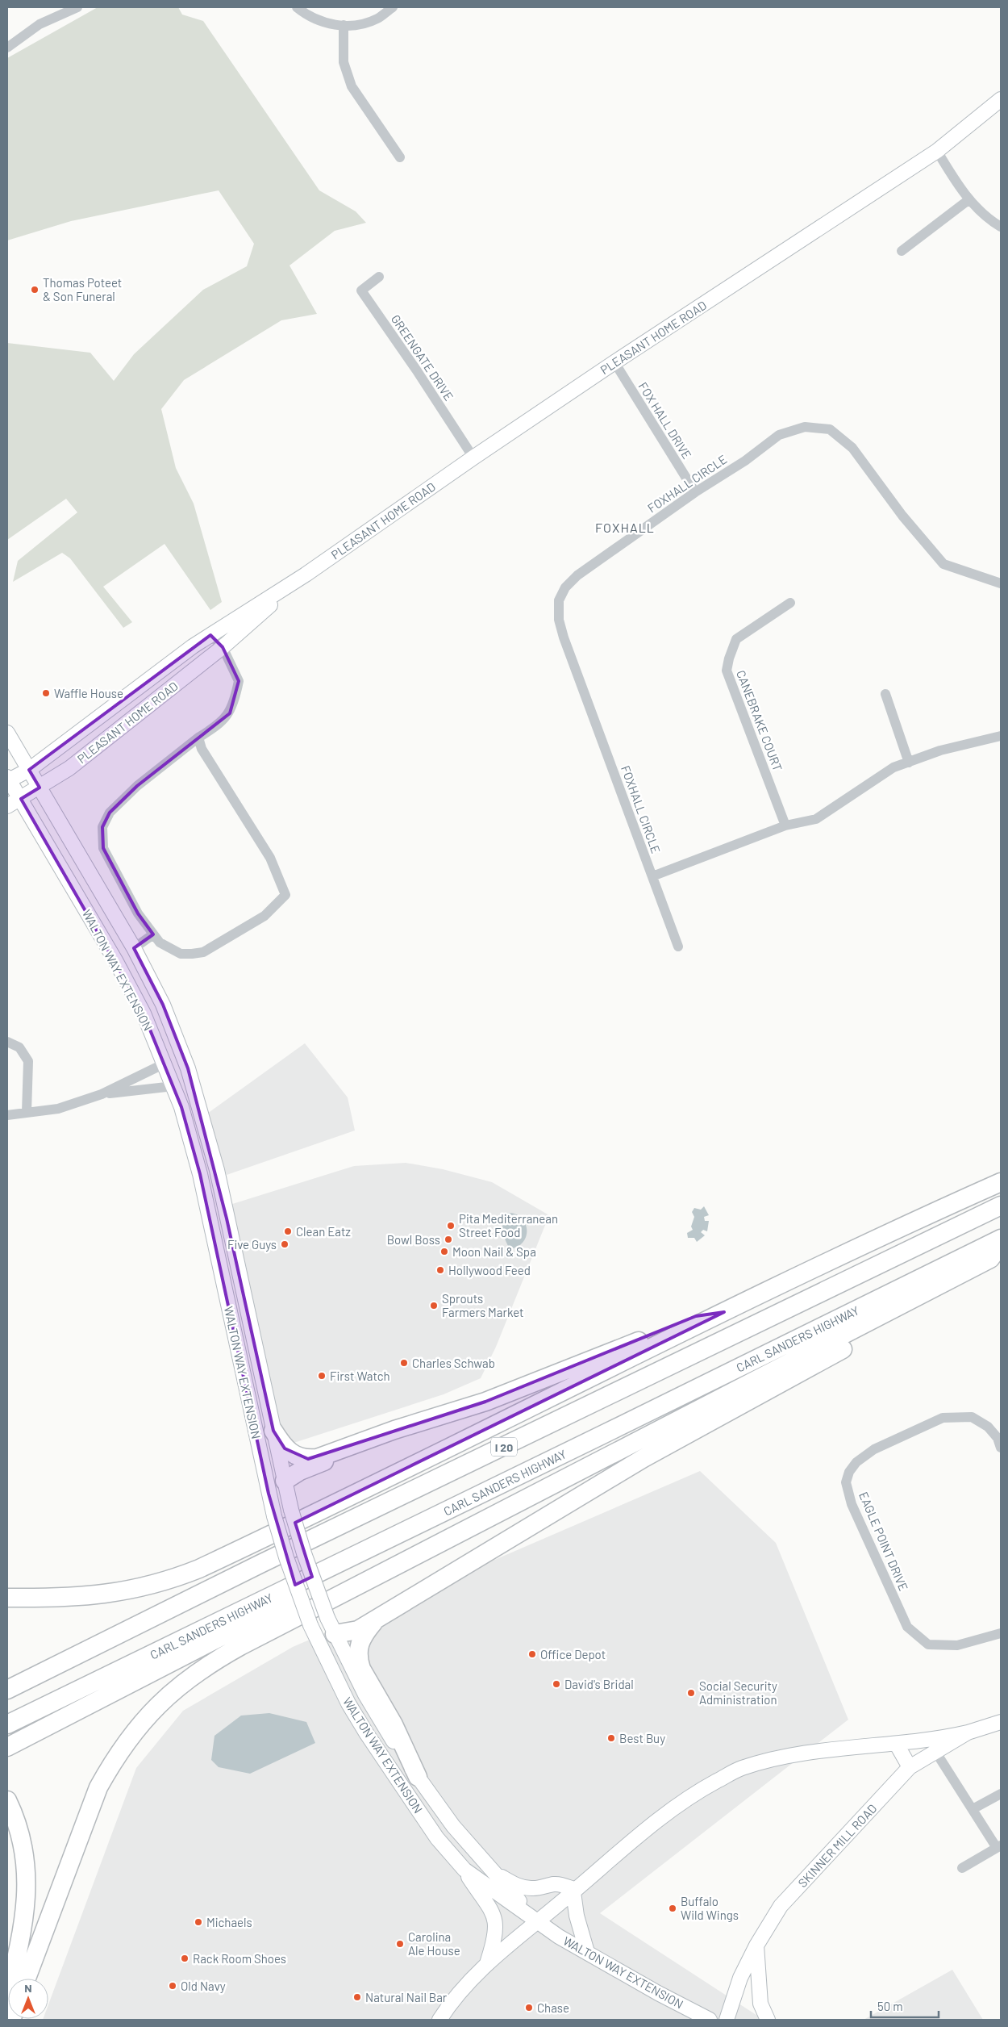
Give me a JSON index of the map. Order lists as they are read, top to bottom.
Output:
{
  "streets": {
    "highway": ["CARL SANDERS HIGHWAY", "I 20"],
    "main road": ["PLEASANT HOME ROAD", "WALTON WAY EXTENSION", "SKINNER MILL ROAD"],
    "street": [
      "GREENGATE DRIVE",
      "FOX HALL DRIVE",
      "FOXHALL CIRCLE",
      "CANEBRAKE COURT",
      "EAGLE POINT DRIVE"
    ]
  },
  "crossings": [
    ["PLEASANT HOME ROAD", "GREENGATE DRIVE"],
    ["PLEASANT HOME ROAD", "FOX HALL DRIVE"],
    ["PLEASANT HOME ROAD", "WALTON WAY EXTENSION"],
    ["FOX HALL DRIVE", "FOXHALL CIRCLE"]
  ],
  "districts": ["FOXHALL"],
  "places": [
    "Thomas Poteet & Son Funeral",
    "Waffle House",
    "Pita Mediterranean Street Food",
    "Clean Eatz",
    "Bowl Boss",
    "Five Guys",
    "Moon Nail & Spa",
    "Hollywood Feed",
    "Sprouts Farmers Market",
    "Charles Schwab",
    "First Watch",
    "Office Depot",
    "David's Bridal",
    "Social Security Administration",
    "Best Buy",
    "Buffalo Wild Wings",
    "Michaels",
    "Carolina Ale House",
    "Rack Room Shoes",
    "Old Navy",
    "Natural Nail Bar",
    "Chase"
  ],
  "scale_bar": "50 m",
  "north": "top"
}
